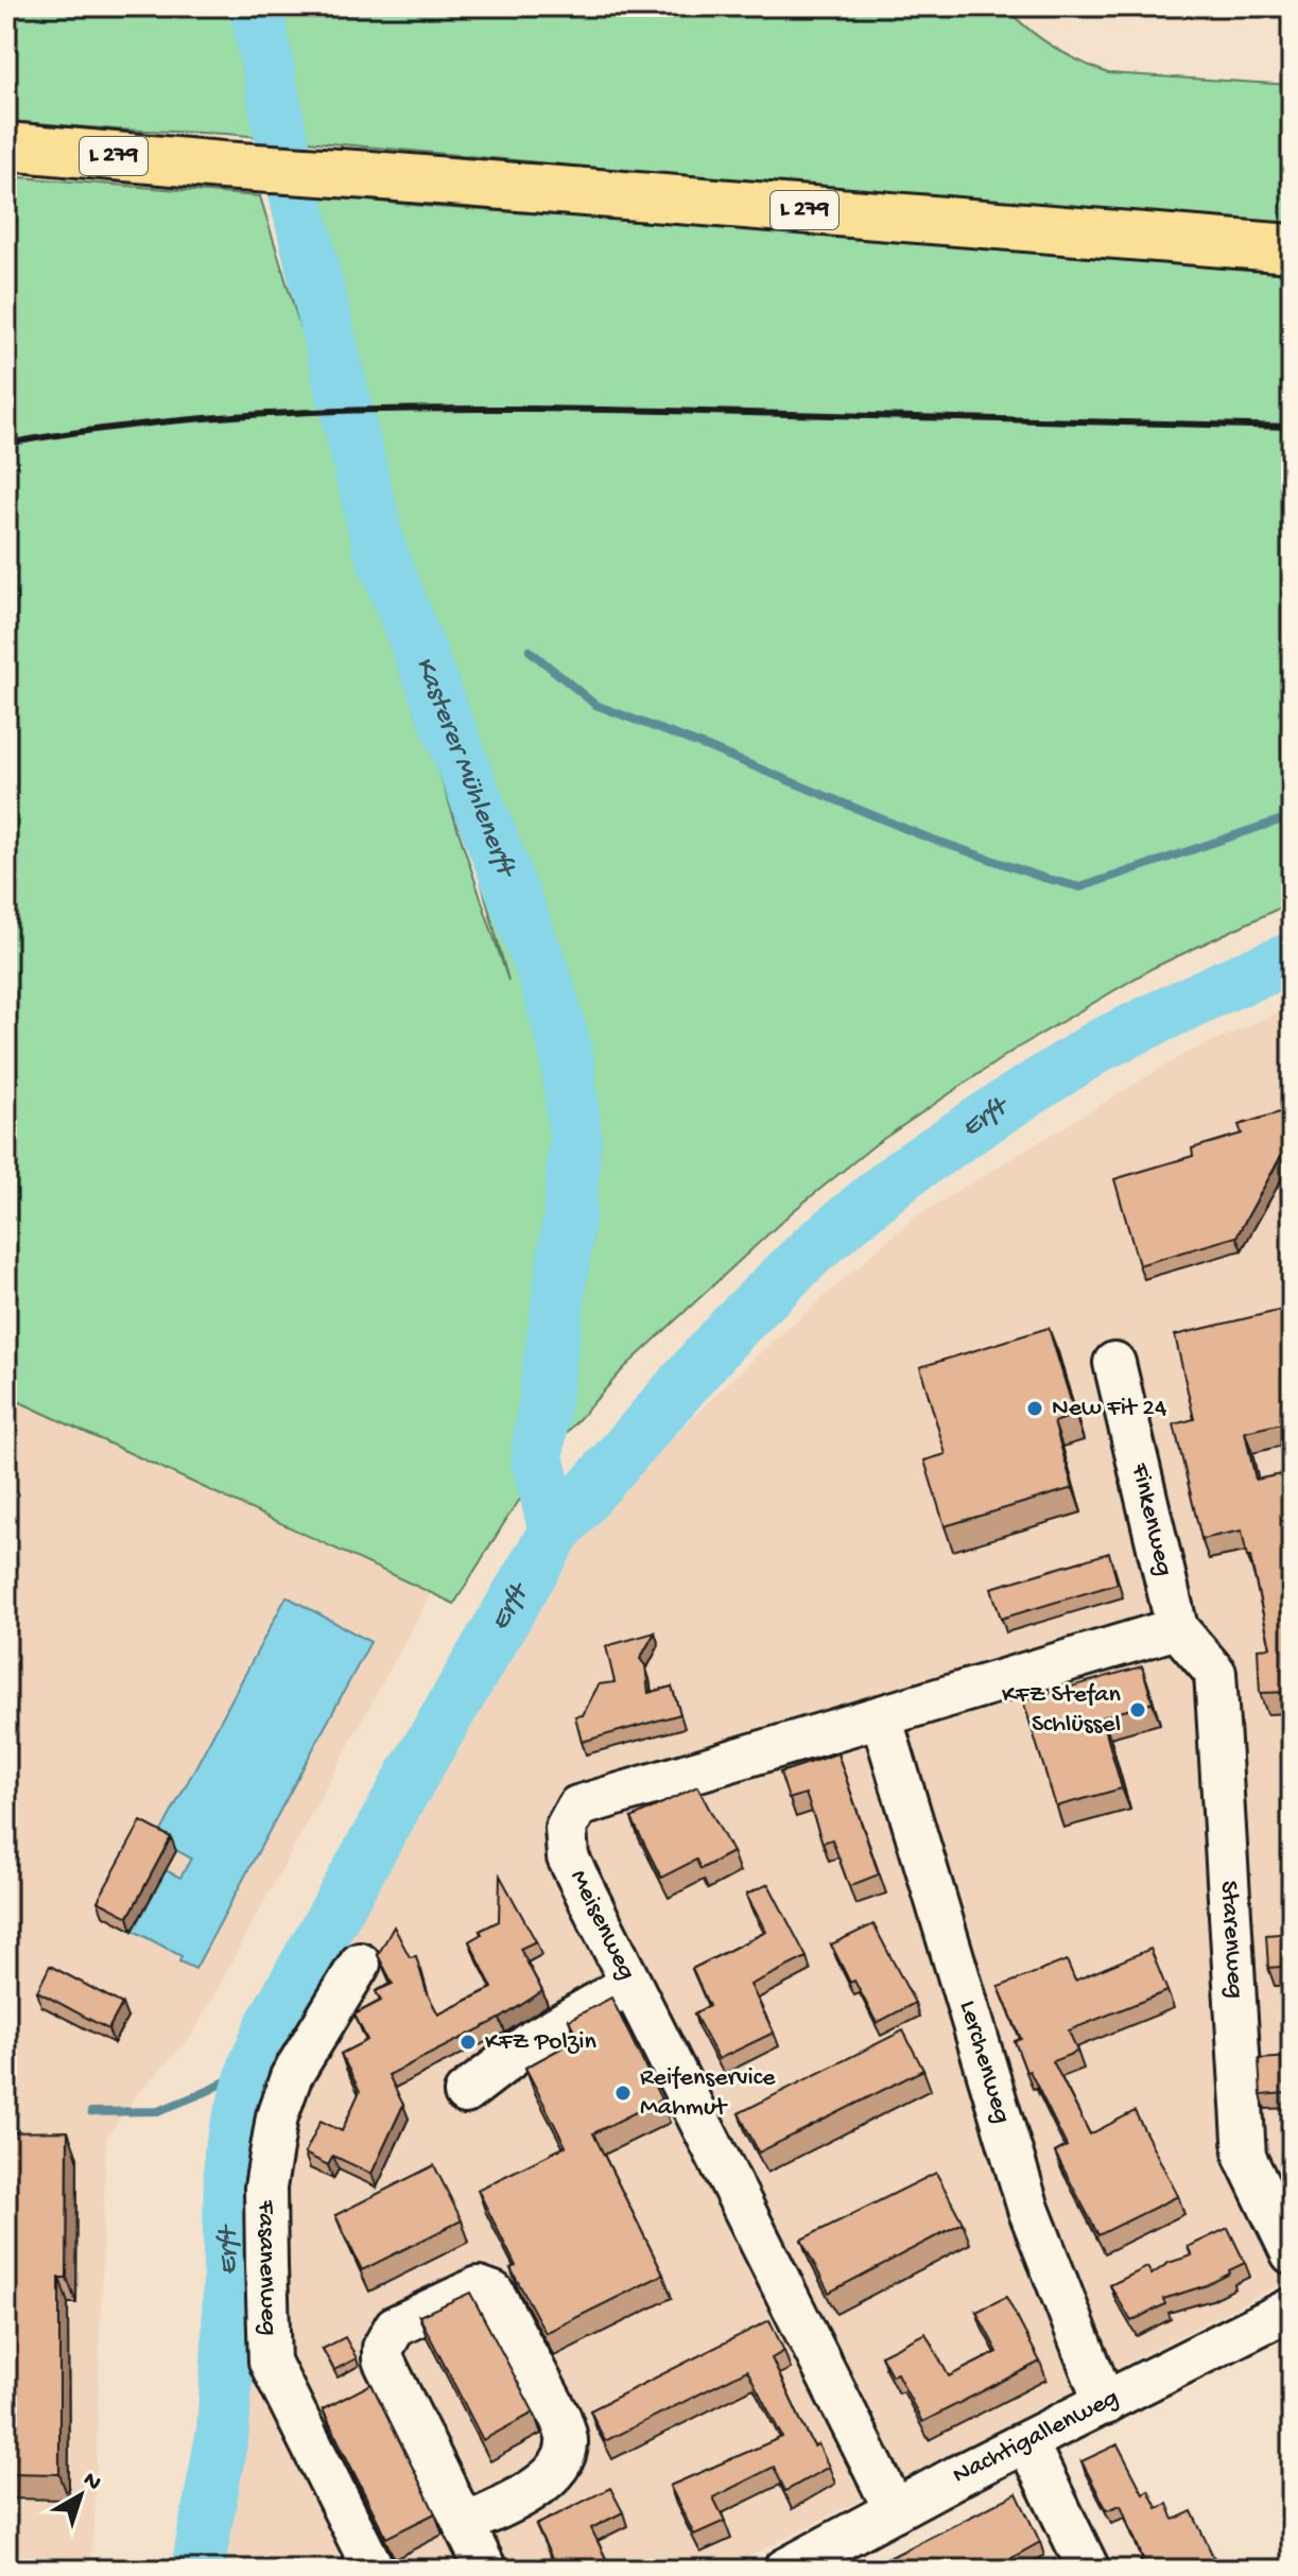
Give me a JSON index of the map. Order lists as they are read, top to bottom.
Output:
{
  "streets": {
    "main road": ["L 279"],
    "street": [
      "Finkenweg",
      "Meisenweg",
      "Starenweg",
      "Lerchenweg",
      "Fasanenweg",
      "Nachtigallenweg"
    ]
  },
  "crossings": [
    ["Finkenweg", "Meisenweg"],
    ["Finkenweg", "Starenweg"],
    ["Meisenweg", "Starenweg"],
    ["Meisenweg", "Lerchenweg"],
    ["Meisenweg", "Nachtigallenweg"],
    ["Lerchenweg", "Nachtigallenweg"]
  ],
  "water": ["Kasterer Mühlenerft", "Erft"],
  "places": [
    "New Fit 24",
    "KFZ Stefan Schlüssel",
    "KFZ Polzin",
    "Reifenservice Mahmut"
  ],
  "north": "top right"
}
